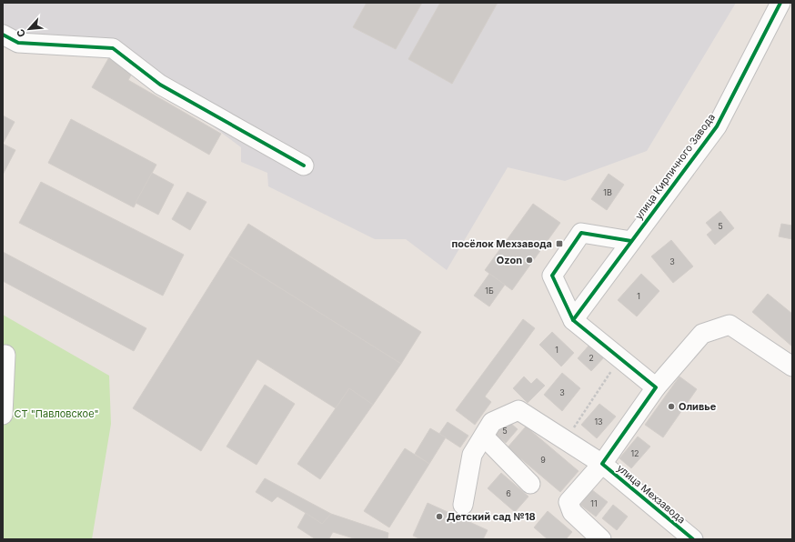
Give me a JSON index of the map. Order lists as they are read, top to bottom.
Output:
{
  "streets": {
    "street": ["улица Кирпичного Завода", "улица Мехзавода"]
  },
  "parks": ["СТ \"Павловское\""],
  "places": {
    "transit": ["посёлок Мехзавода"],
    "other": ["Ozon", "Оливье", "Детский сад №18"]
  },
  "house_numbers": [
    "1В",
    "5",
    "3",
    "1Б",
    "1",
    "1",
    "2",
    "3",
    "13",
    "5",
    "12",
    "9",
    "6",
    "11"
  ],
  "north": "bottom left"
}
